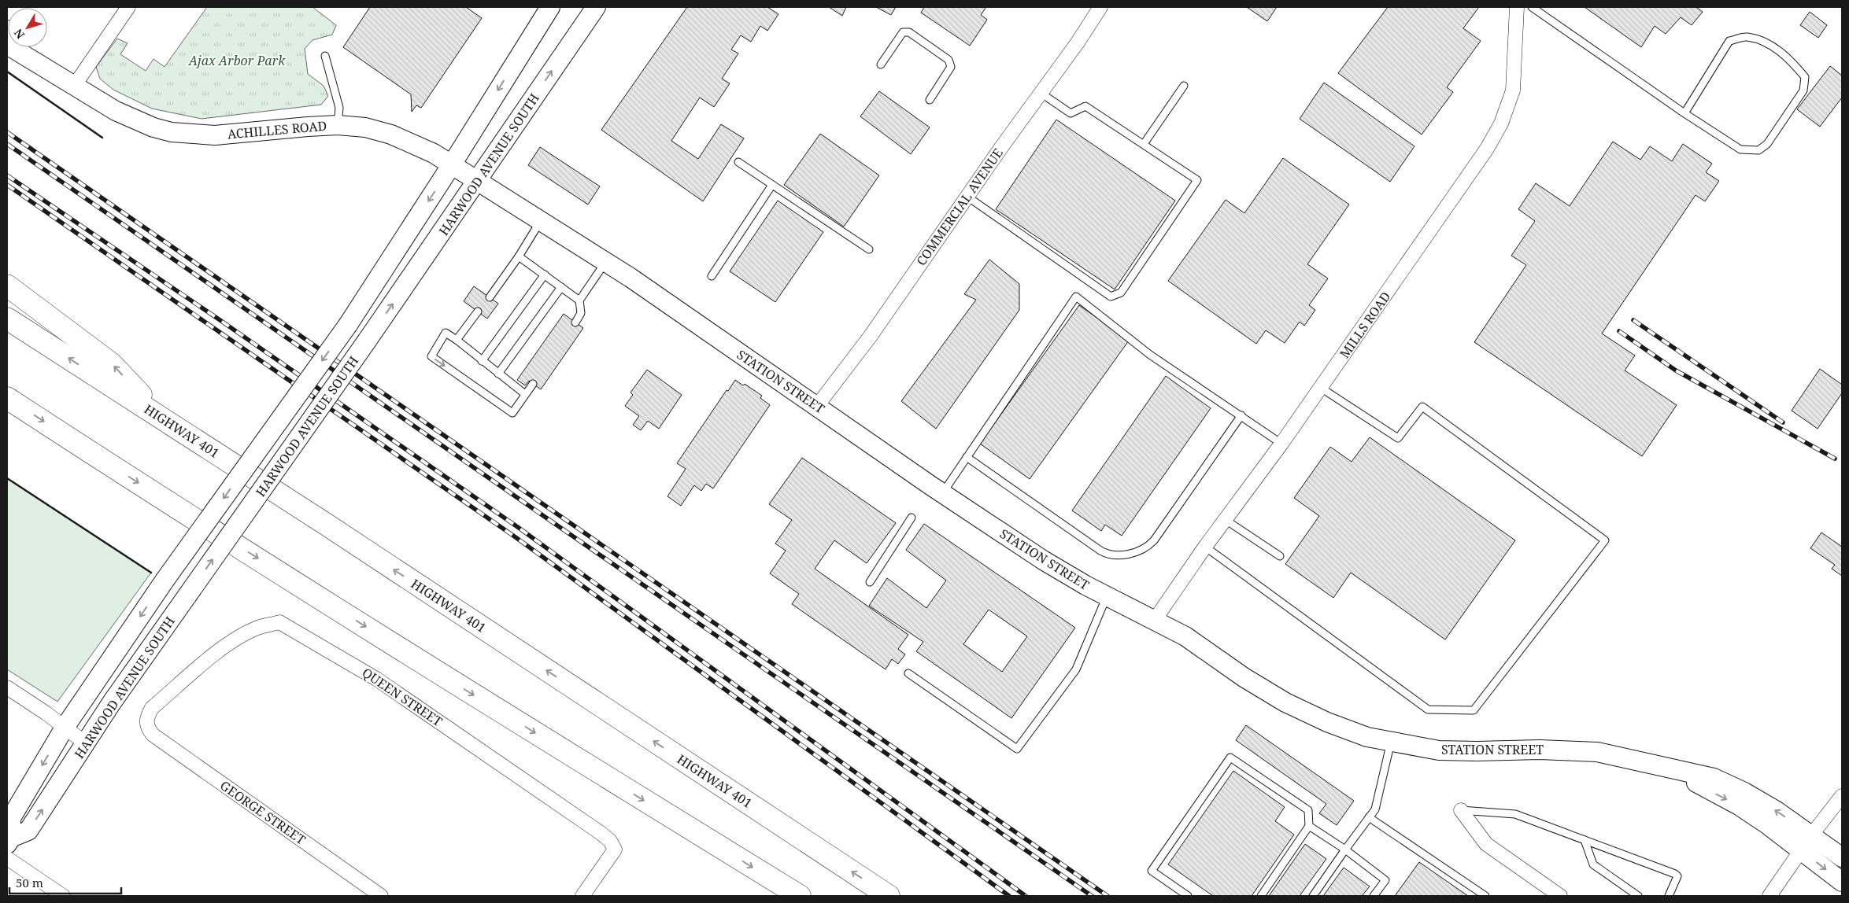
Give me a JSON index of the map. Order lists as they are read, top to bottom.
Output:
{
  "streets": {
    "highway": ["HIGHWAY 401"],
    "street": [
      "ACHILLES ROAD",
      "HARWOOD AVENUE SOUTH",
      "COMMERCIAL AVENUE",
      "MILLS ROAD",
      "STATION STREET",
      "QUEEN STREET",
      "GEORGE STREET"
    ]
  },
  "crossings": [
    ["ACHILLES ROAD", "HARWOOD AVENUE SOUTH"],
    ["ACHILLES ROAD", "STATION STREET"],
    ["HARWOOD AVENUE SOUTH", "STATION STREET"],
    ["COMMERCIAL AVENUE", "STATION STREET"],
    ["MILLS ROAD", "STATION STREET"],
    ["QUEEN STREET", "GEORGE STREET"]
  ],
  "parks": ["Ajax Arbor Park"],
  "scale_bar": "50 m",
  "north": "bottom left"
}
